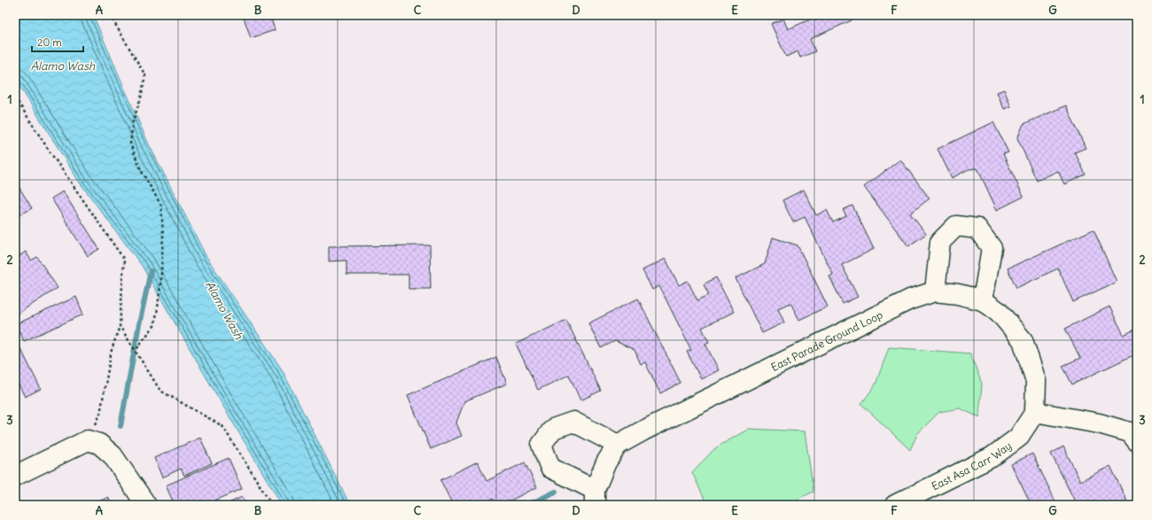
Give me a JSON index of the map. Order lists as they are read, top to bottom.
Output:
{
  "streets": {
    "street": ["East Parade Ground Loop", "East Asa Carr Way"]
  },
  "crossings": [
    ["East Parade Ground Loop", "East Asa Carr Way"]
  ],
  "water": ["Alamo Wash"],
  "scale_bar": "20 m",
  "grid": {
    "columns": [
      "A",
      "B",
      "C",
      "D",
      "E",
      "F",
      "G"
    ],
    "rows": ["1", "2", "3"]
  }
}
